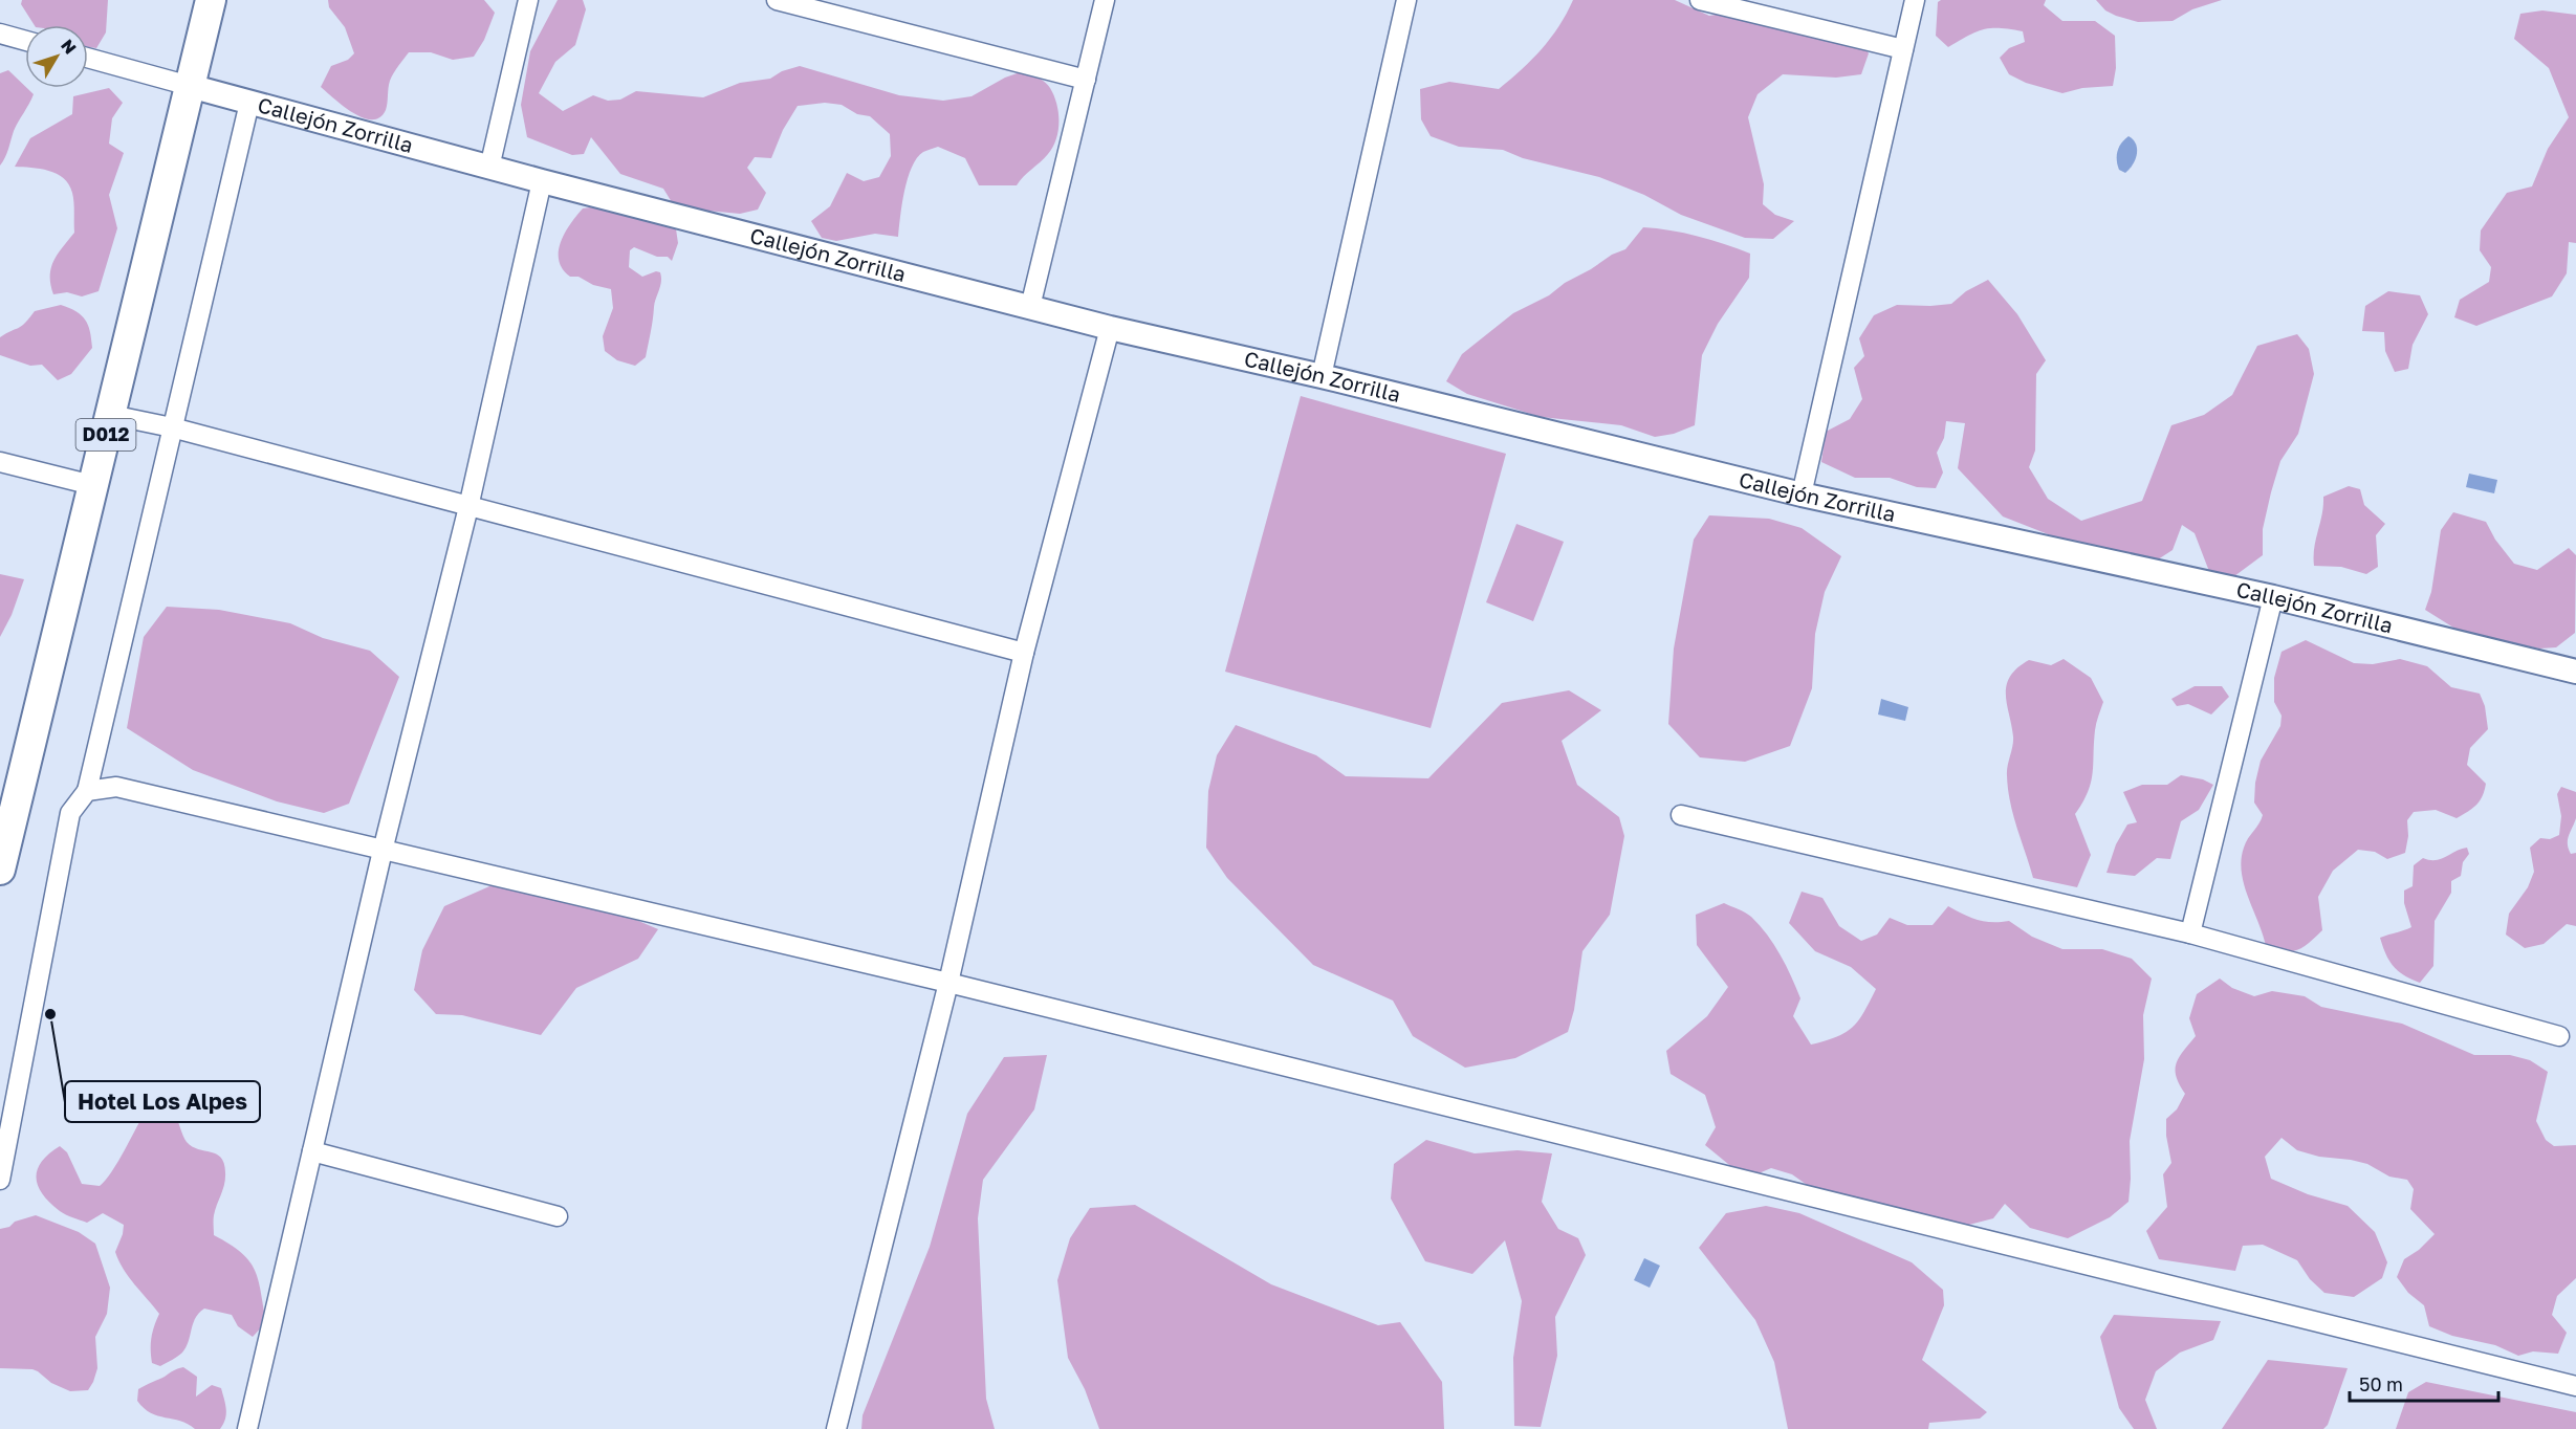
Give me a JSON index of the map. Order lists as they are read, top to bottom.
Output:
{
  "streets": {
    "main road": ["D012"],
    "street": ["Callejón Zorrilla"]
  },
  "crossings": [
    ["Callejón Zorrilla", "D012"]
  ],
  "places": ["Hotel Los Alpes"],
  "scale_bar": "50 m",
  "north": "top right"
}
